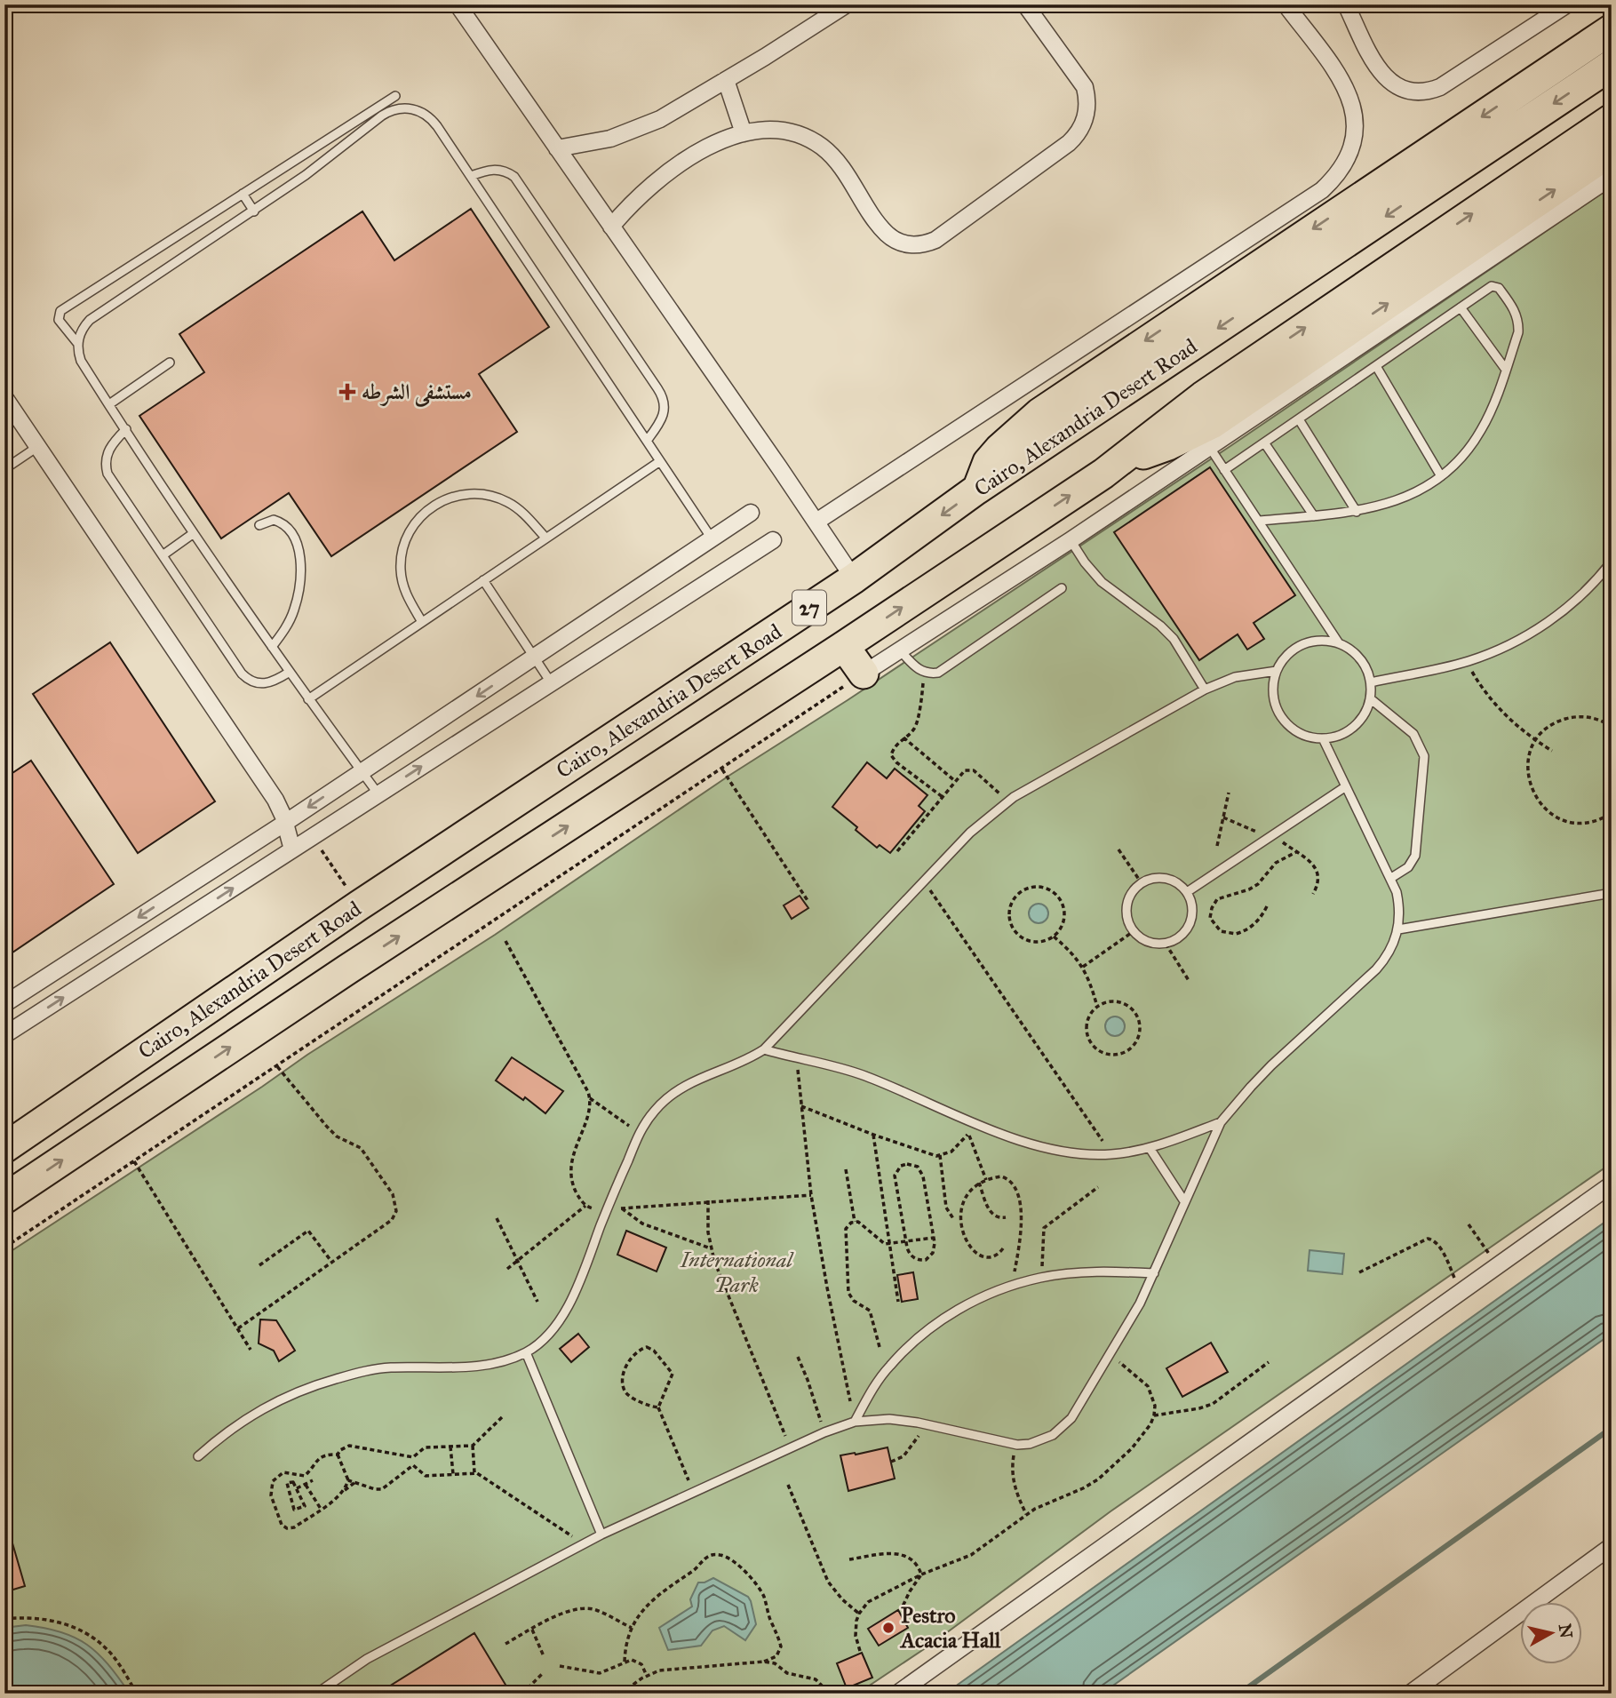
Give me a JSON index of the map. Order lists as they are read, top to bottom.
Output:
{
  "streets": {
    "highway": ["Cairo, Alexandria Desert Road", "27"]
  },
  "parks": ["International Park"],
  "places": {
    "health": ["مستشفى الشرطه"],
    "other": ["Pestro Acacia Hall"]
  },
  "north": "right"
}
